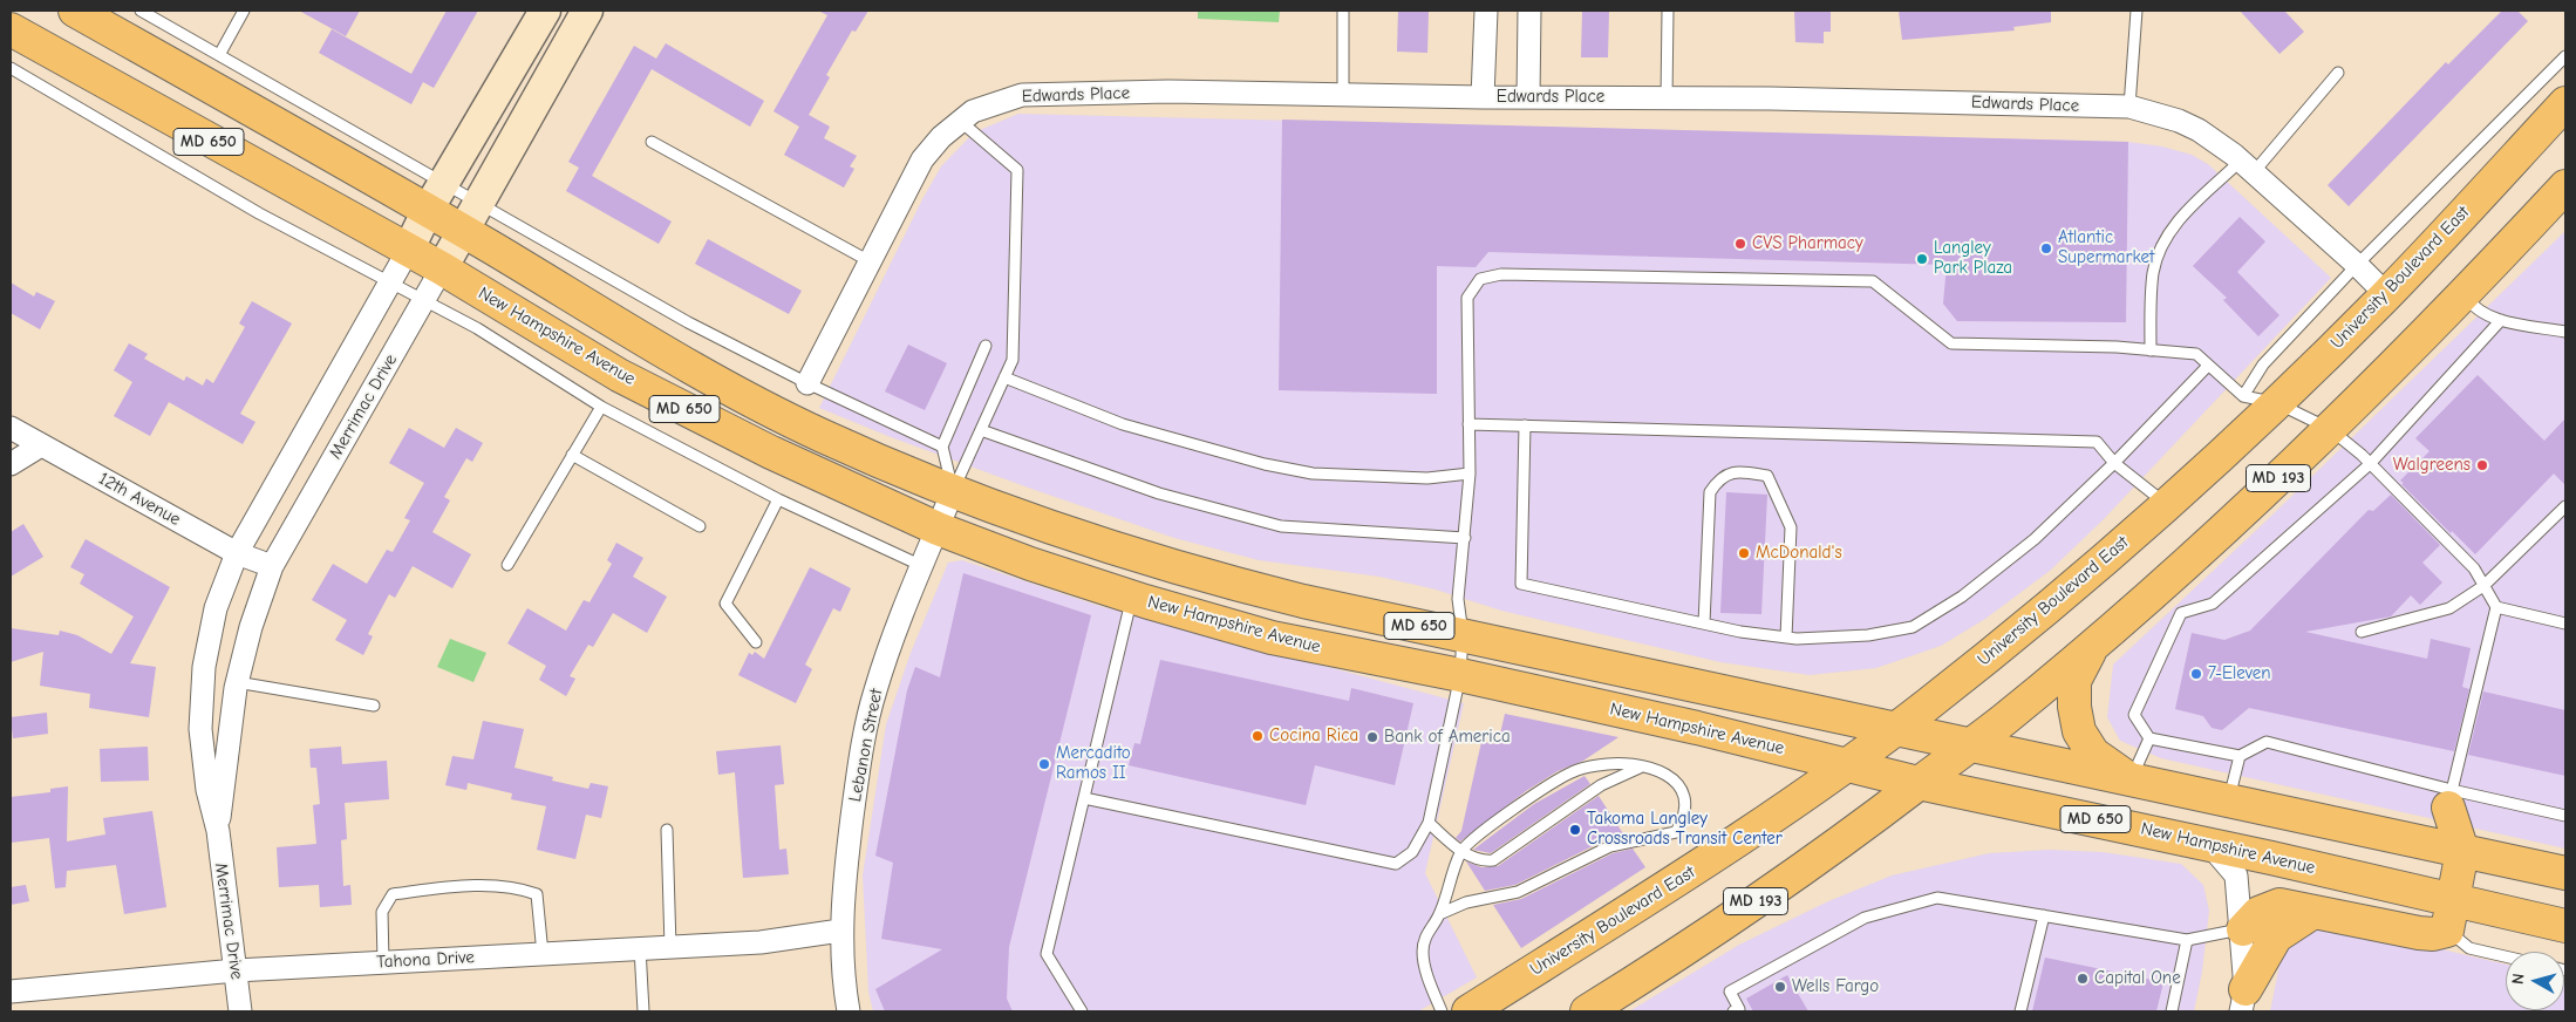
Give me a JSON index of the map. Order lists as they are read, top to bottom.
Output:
{
  "streets": {
    "main road": [
      "MD 650",
      "University Boulevard East",
      "New Hampshire Avenue",
      "MD 193"
    ],
    "street": [
      "Edwards Place",
      "Merrimac Drive",
      "12th Avenue",
      "Lebanon Street",
      "Tahona Drive"
    ]
  },
  "crossings": [
    ["Edwards Place", "University Boulevard East"],
    ["MD 650", "University Boulevard East"],
    ["MD 650", "Merrimac Drive"],
    ["MD 650", "MD 193"],
    ["MD 650", "Lebanon Street"],
    ["University Boulevard East", "New Hampshire Avenue"],
    ["New Hampshire Avenue", "Merrimac Drive"],
    ["New Hampshire Avenue", "MD 193"],
    ["New Hampshire Avenue", "Lebanon Street"],
    ["Merrimac Drive", "12th Avenue"],
    ["Merrimac Drive", "Tahona Drive"],
    ["Lebanon Street", "Tahona Drive"]
  ],
  "places": [
    "CVS Pharmacy",
    "Atlantic Supermarket",
    "Langley Park Plaza",
    "Walgreens",
    "McDonald's",
    "7-Eleven",
    "Cocina Rica",
    "Bank of America",
    "Mercadito Ramos II",
    "Takoma Langley Crossroads Transit Center",
    "Capital One",
    "Wells Fargo"
  ],
  "north": "left"
}
